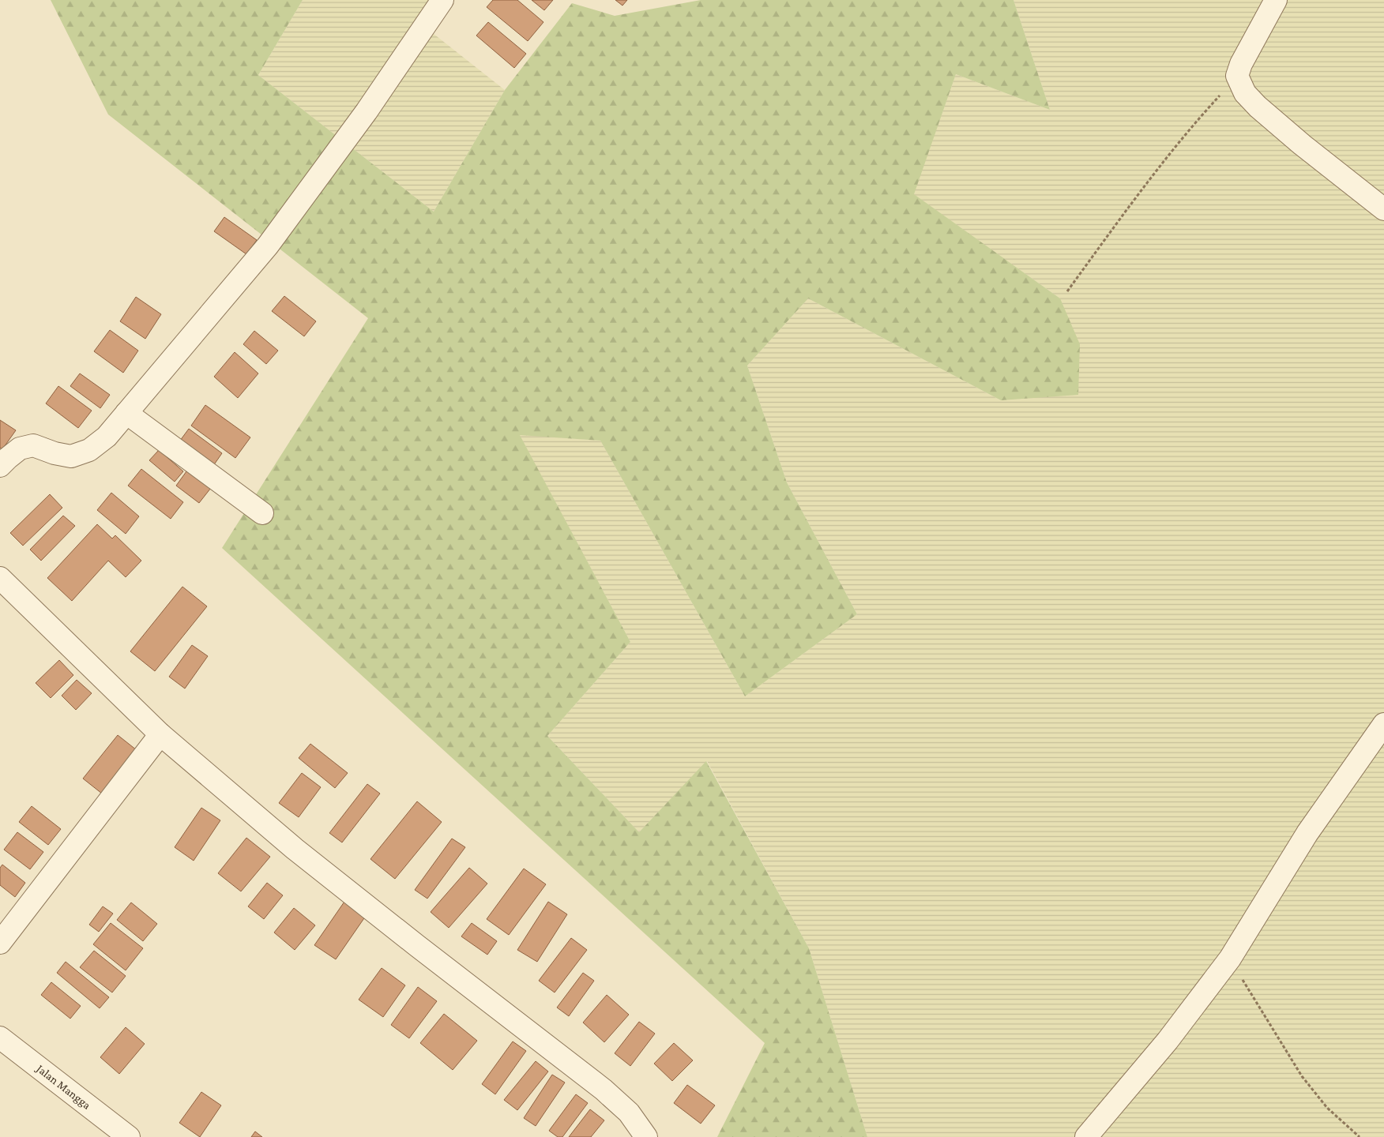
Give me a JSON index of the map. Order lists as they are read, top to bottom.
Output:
{
  "streets": {
    "street": ["Jalan Mangga"]
  }
}
